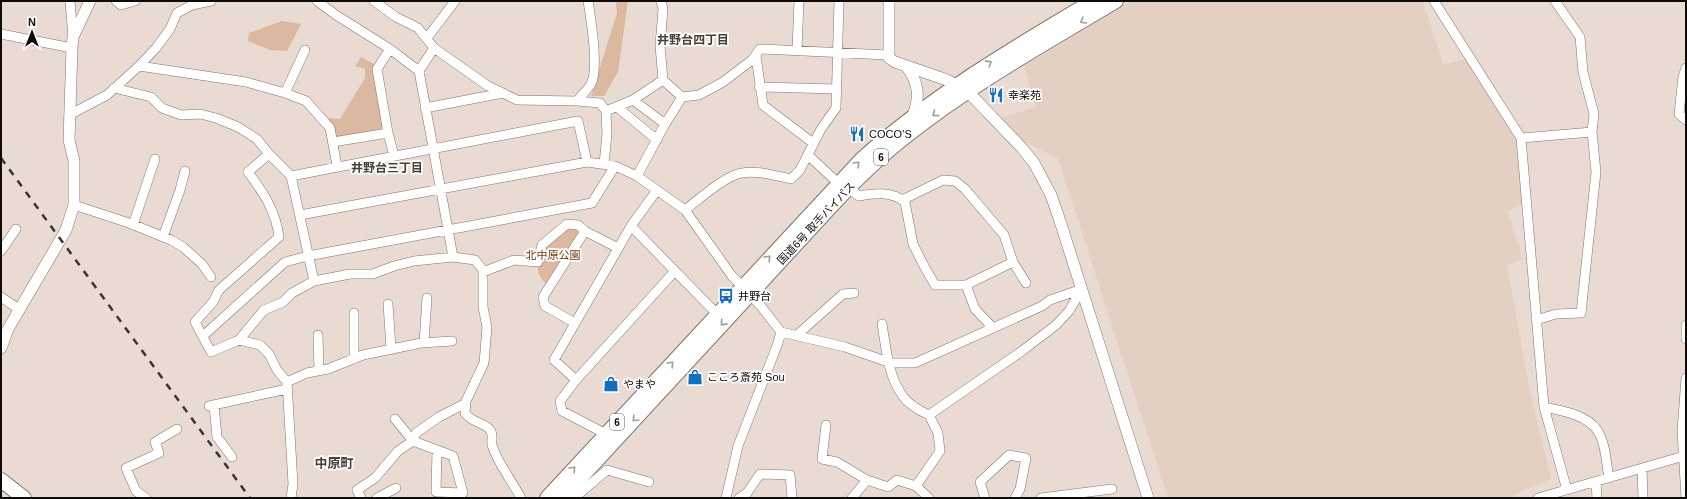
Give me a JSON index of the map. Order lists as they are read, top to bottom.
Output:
{
  "streets": {
    "highway": ["6", "国道6号 取手バイパス"]
  },
  "districts": ["井野台四丁目", "井野台三丁目", "中原町"],
  "parks": ["北中原公園"],
  "places": {
    "restaurant": ["幸楽苑", "COCO’S"],
    "bus stop": ["井野台"],
    "shop": ["こころ斎苑 Sou", "やまや"]
  },
  "north": "top"
}
